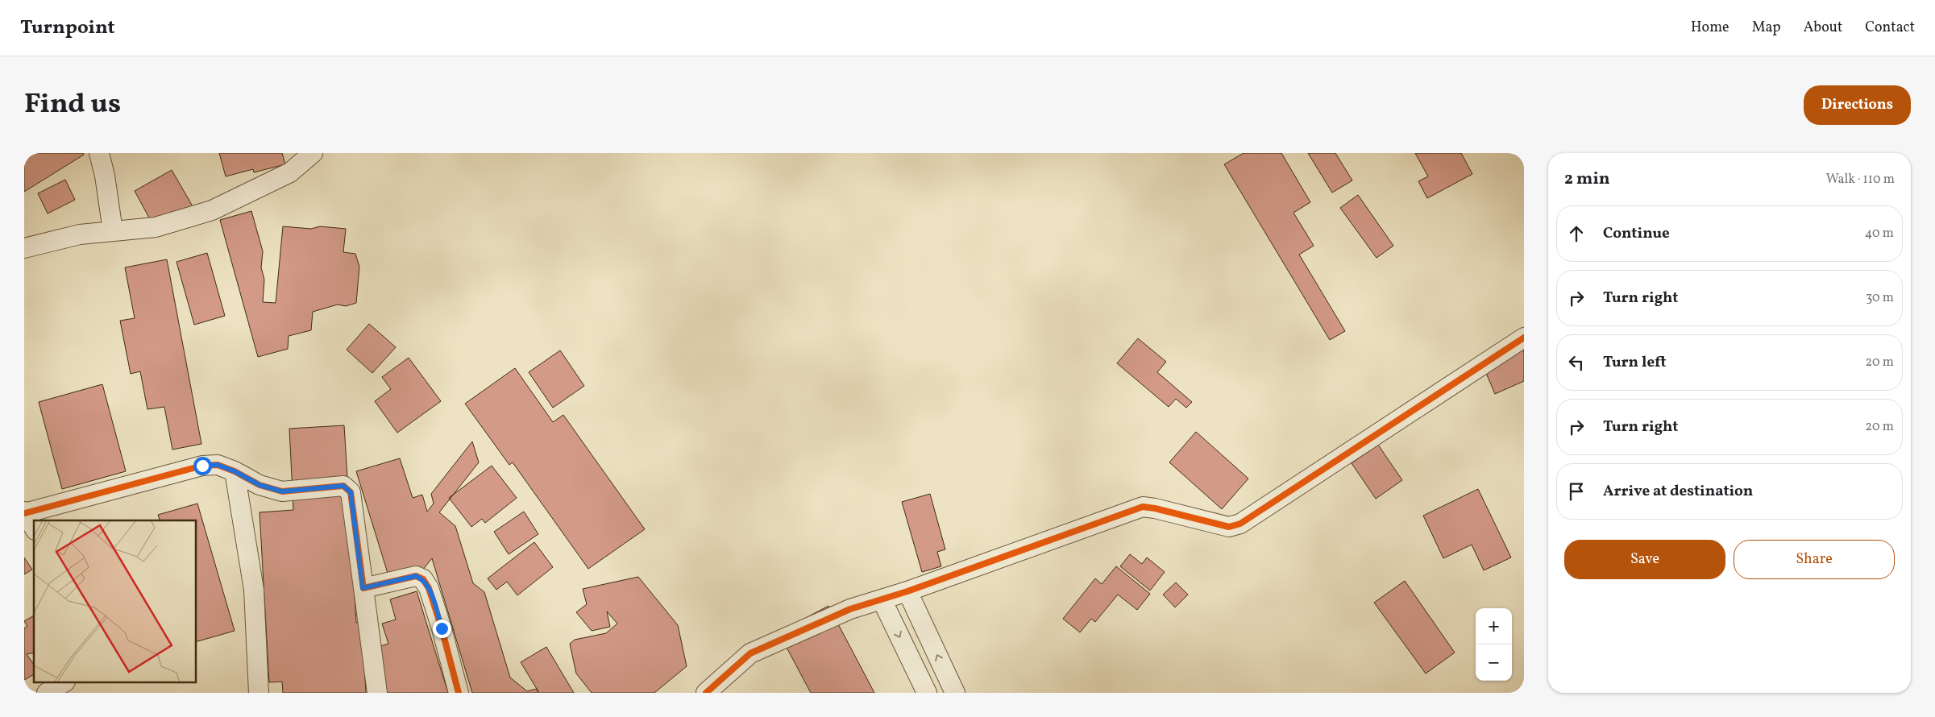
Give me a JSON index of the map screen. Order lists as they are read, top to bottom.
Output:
{
  "page": {
    "header": "Turnpoint",
    "nav": [
      "Home",
      "Map",
      "About",
      "Contact"
    ],
    "title": "Find us",
    "buttons": [
      "Directions",
      ["Save", "Share"]
    ],
    "heading": ["2 min", "Walk · 110 m"],
    "list": [
      ["Continue", "40 m"],
      ["Turn right", "30 m"],
      ["Turn left", "20 m"],
      ["Turn right", "20 m"],
      "Arrive at destination"
    ],
    "map_buttons": ["+", "−"]
  }
}
